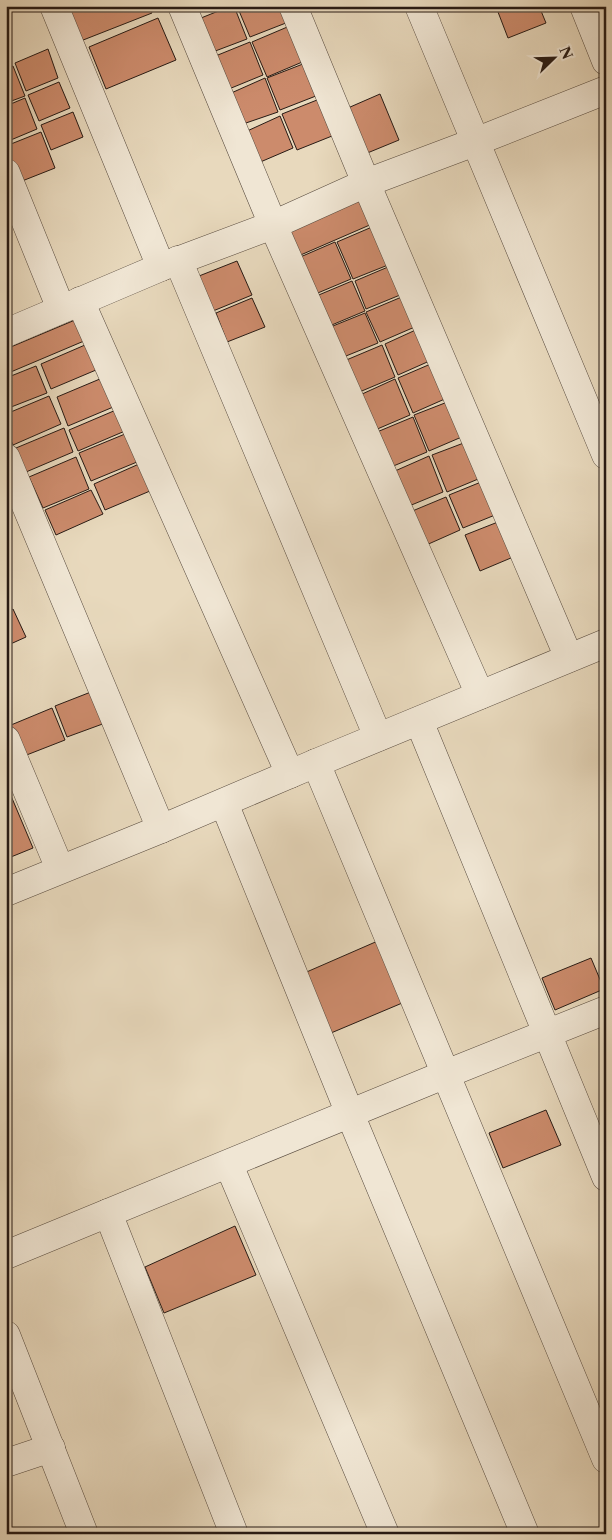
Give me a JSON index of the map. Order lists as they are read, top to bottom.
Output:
{
  "north": "top right"
}
